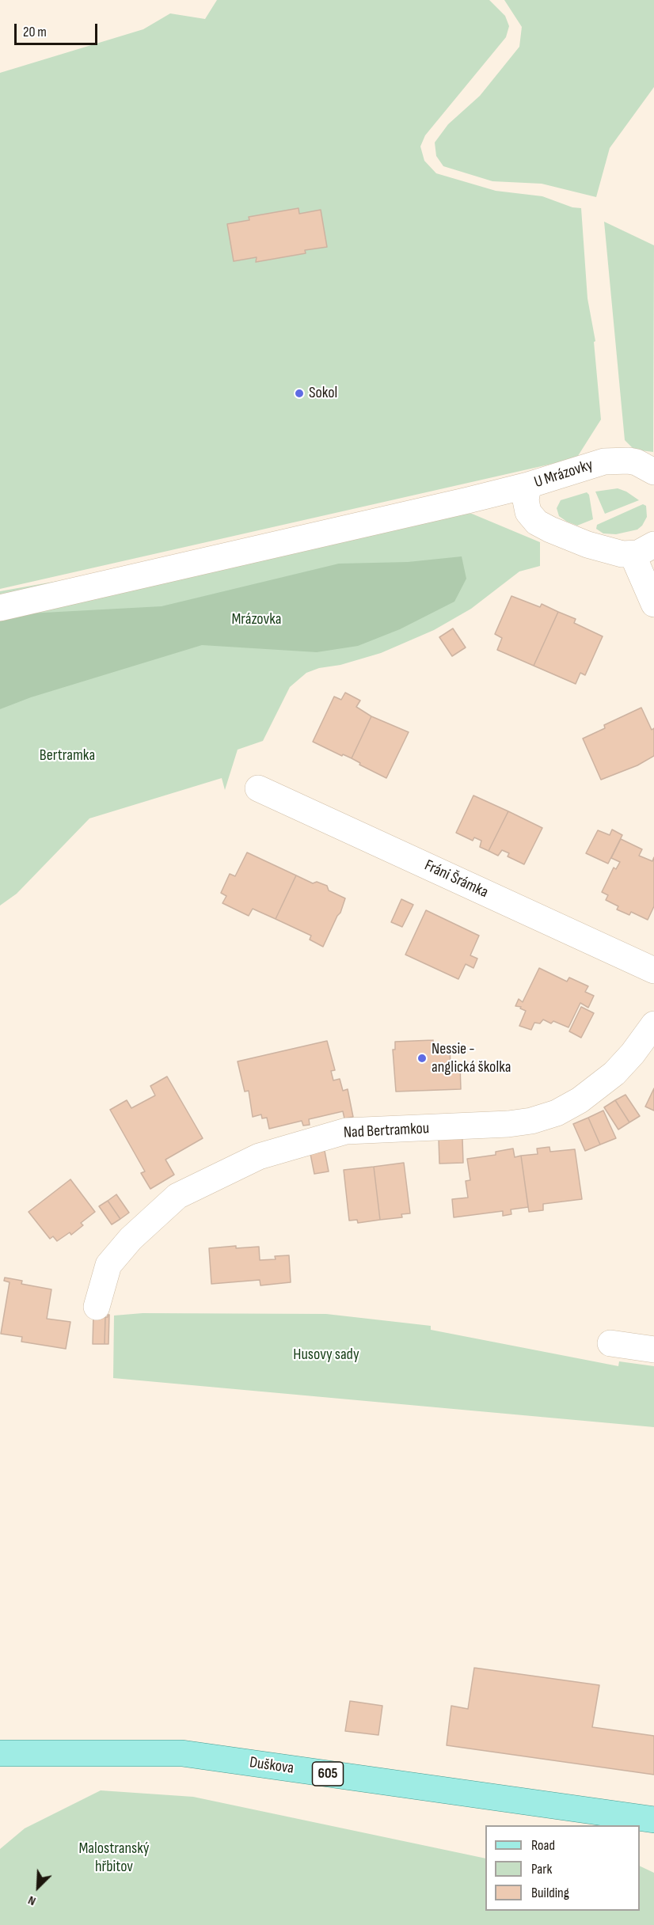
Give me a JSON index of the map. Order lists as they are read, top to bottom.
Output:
{
  "streets": {
    "main road": ["Duškova", "605"],
    "street": ["U Mrázovky", "Fráni Šrámka", "Nad Bertramkou"]
  },
  "parks": [
    "Mrázovka",
    "Bertramka",
    "Husovy sady",
    "Malostranský hřbitov"
  ],
  "places": ["Sokol", "Nessie - anglická školka"],
  "legend": ["Road", "Park", "Building"],
  "scale_bar": "20 m",
  "north": "bottom left"
}
